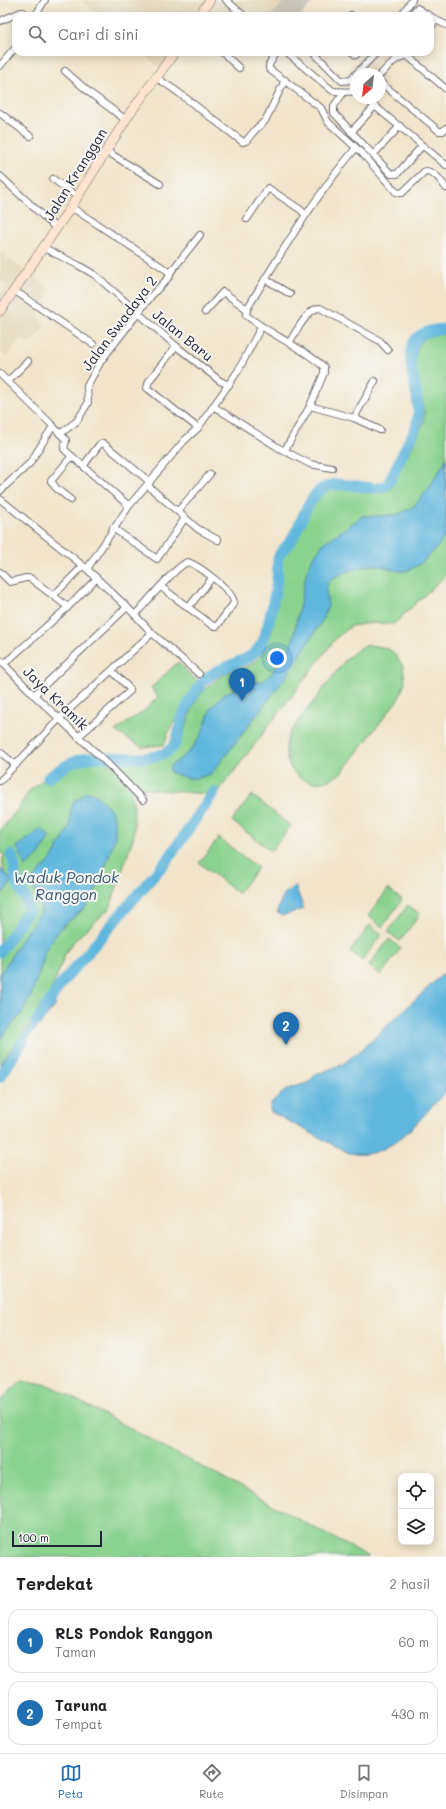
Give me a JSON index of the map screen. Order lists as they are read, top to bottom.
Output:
{
  "streets": {
    "main road": ["Jalan Kranggan"],
    "street": ["Jalan Swadaya 2", "Jalan Baru", "Jaya Kramik"]
  },
  "crossings": [
    ["Jalan Kranggan", "Jalan Swadaya 2"],
    ["Jalan Kranggan", "Jalan Baru"],
    ["Jalan Swadaya 2", "Jalan Baru"]
  ],
  "water": ["Waduk Pondok Ranggon"],
  "scale_bar": "100 m",
  "north": "bottom left",
  "page": {
    "search": "Cari di sini",
    "pins": ["1", "2"],
    "scale": "100 m",
    "heading": ["Terdekat", "2 hasil"],
    "list": [
      {
        "mark": "1",
        "name": "RLS Pondok Ranggon",
        "note": "Taman",
        "value": "60 m"
      },
      {
        "mark": "2",
        "name": "Taruna",
        "note": "Tempat",
        "value": "430 m"
      }
    ],
    "nav": ["Peta", "Rute", "Disimpan"]
  }
}
